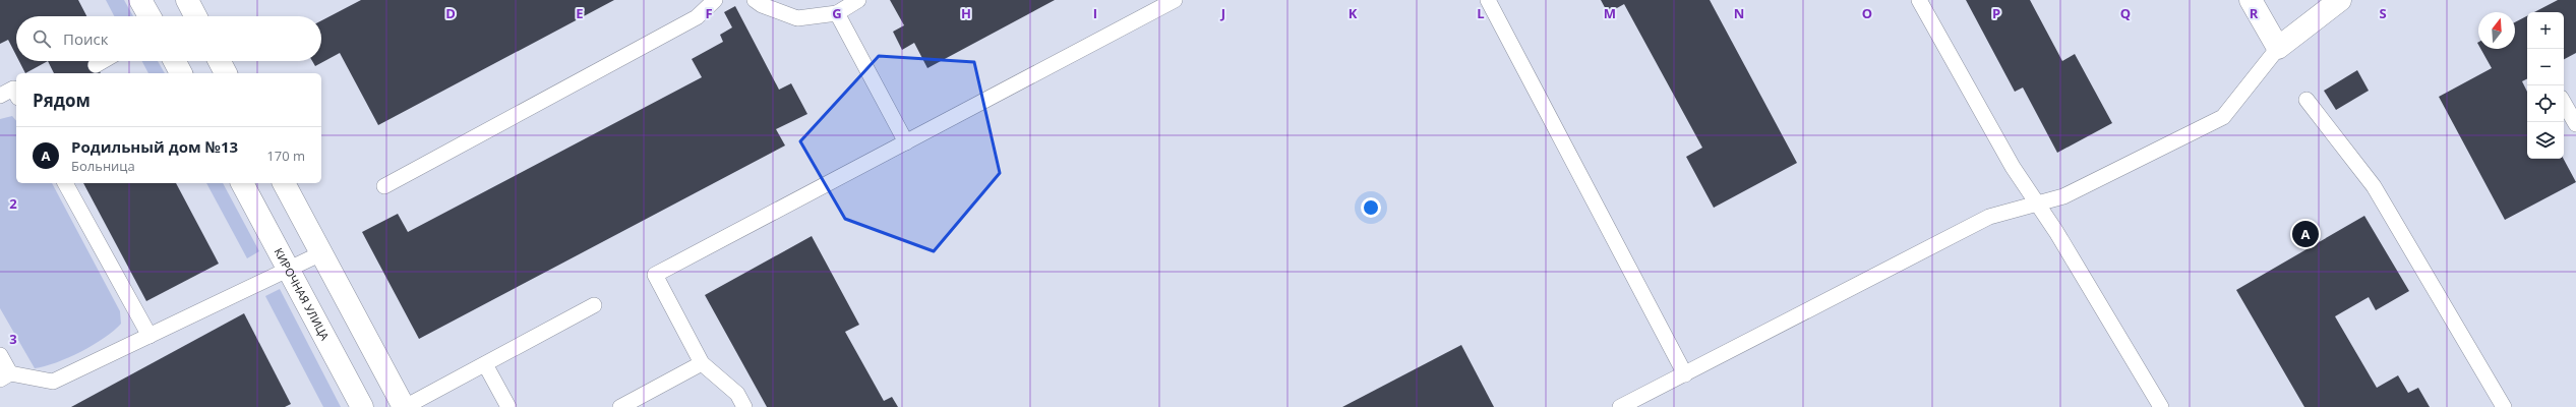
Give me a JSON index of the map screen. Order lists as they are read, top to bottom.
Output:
{
  "streets": {
    "street": ["КИРОЧНАЯ УЛИЦА"]
  },
  "north": "top",
  "page": {
    "map_buttons": ["+", "−"],
    "search": "Поиск",
    "heading": "Рядом",
    "list": [
      {
        "mark": "A",
        "name": "Родильный дом №13",
        "note": "Больница",
        "value": "170 m"
      }
    ],
    "pins": "A"
  },
  "grid": {
    "columns": [
      "D",
      "E",
      "F",
      "G",
      "H",
      "I",
      "J",
      "K",
      "L",
      "M",
      "N",
      "O",
      "P",
      "Q",
      "R",
      "S"
    ],
    "rows": ["2", "3"]
  }
}
